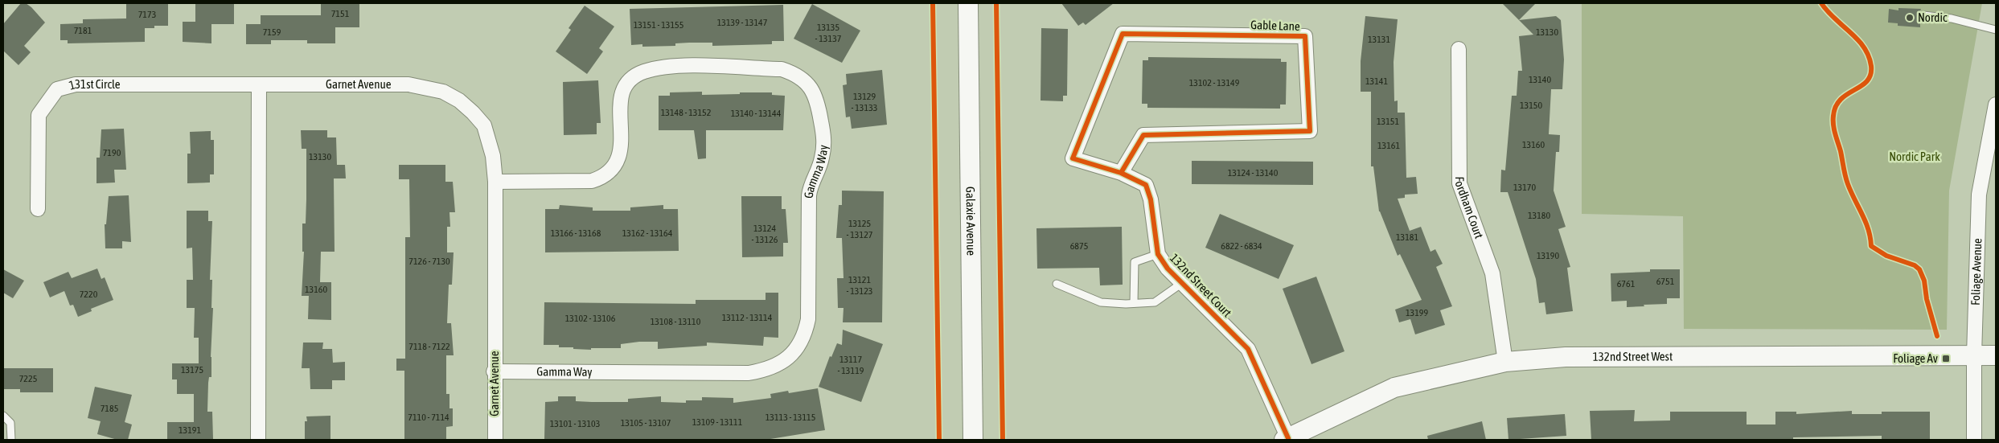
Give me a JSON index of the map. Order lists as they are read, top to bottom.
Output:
{
  "streets": {
    "street": [
      "Gable Lane",
      "Garnet Avenue",
      "131st Circle",
      "Gamma Way",
      "Fordham Court",
      "Galaxie Avenue",
      "Foliage Avenue",
      "132nd Street Court",
      "132nd Street West"
    ]
  },
  "crossings": [
    ["Gable Lane", "132nd Street Court"],
    ["Garnet Avenue", "131st Circle"],
    ["Garnet Avenue", "Gamma Way"],
    ["Fordham Court", "132nd Street West"],
    ["Foliage Avenue", "132nd Street West"],
    ["132nd Street Court", "132nd Street West"]
  ],
  "parks": ["Nordic Park"],
  "places": {
    "other": ["Nordic"],
    "transit": ["Foliage Av"]
  },
  "house_numbers": [
    "7151",
    "7173",
    "13139 - 13147",
    "13151 - 13155",
    "13135 - 13137",
    "7181",
    "7159",
    "13130",
    "13131",
    "13140",
    "13141",
    "13102 - 13149",
    "13129 - 13133",
    "13150",
    "13148 - 13152",
    "13140 - 13144",
    "13151",
    "13160",
    "13161",
    "7190",
    "13130",
    "13124 - 13140",
    "13170",
    "13180",
    "13125 - 13127",
    "13124 - 13126",
    "13166 - 13168",
    "13162 - 13164",
    "13181",
    "6875",
    "6822 - 6834",
    "13190",
    "7126 - 7130",
    "13121 - 13123",
    "6751",
    "6761",
    "13160",
    "7220",
    "13199",
    "13112 - 13114",
    "13102 - 13106",
    "13108 - 13110",
    "7118 - 7122",
    "13117 - 13119",
    "13175",
    "7225",
    "7185",
    "7110 - 7114",
    "13113 - 13115",
    "13109 - 13111",
    "13105 - 13107",
    "13101 - 13103",
    "13191"
  ]
}
